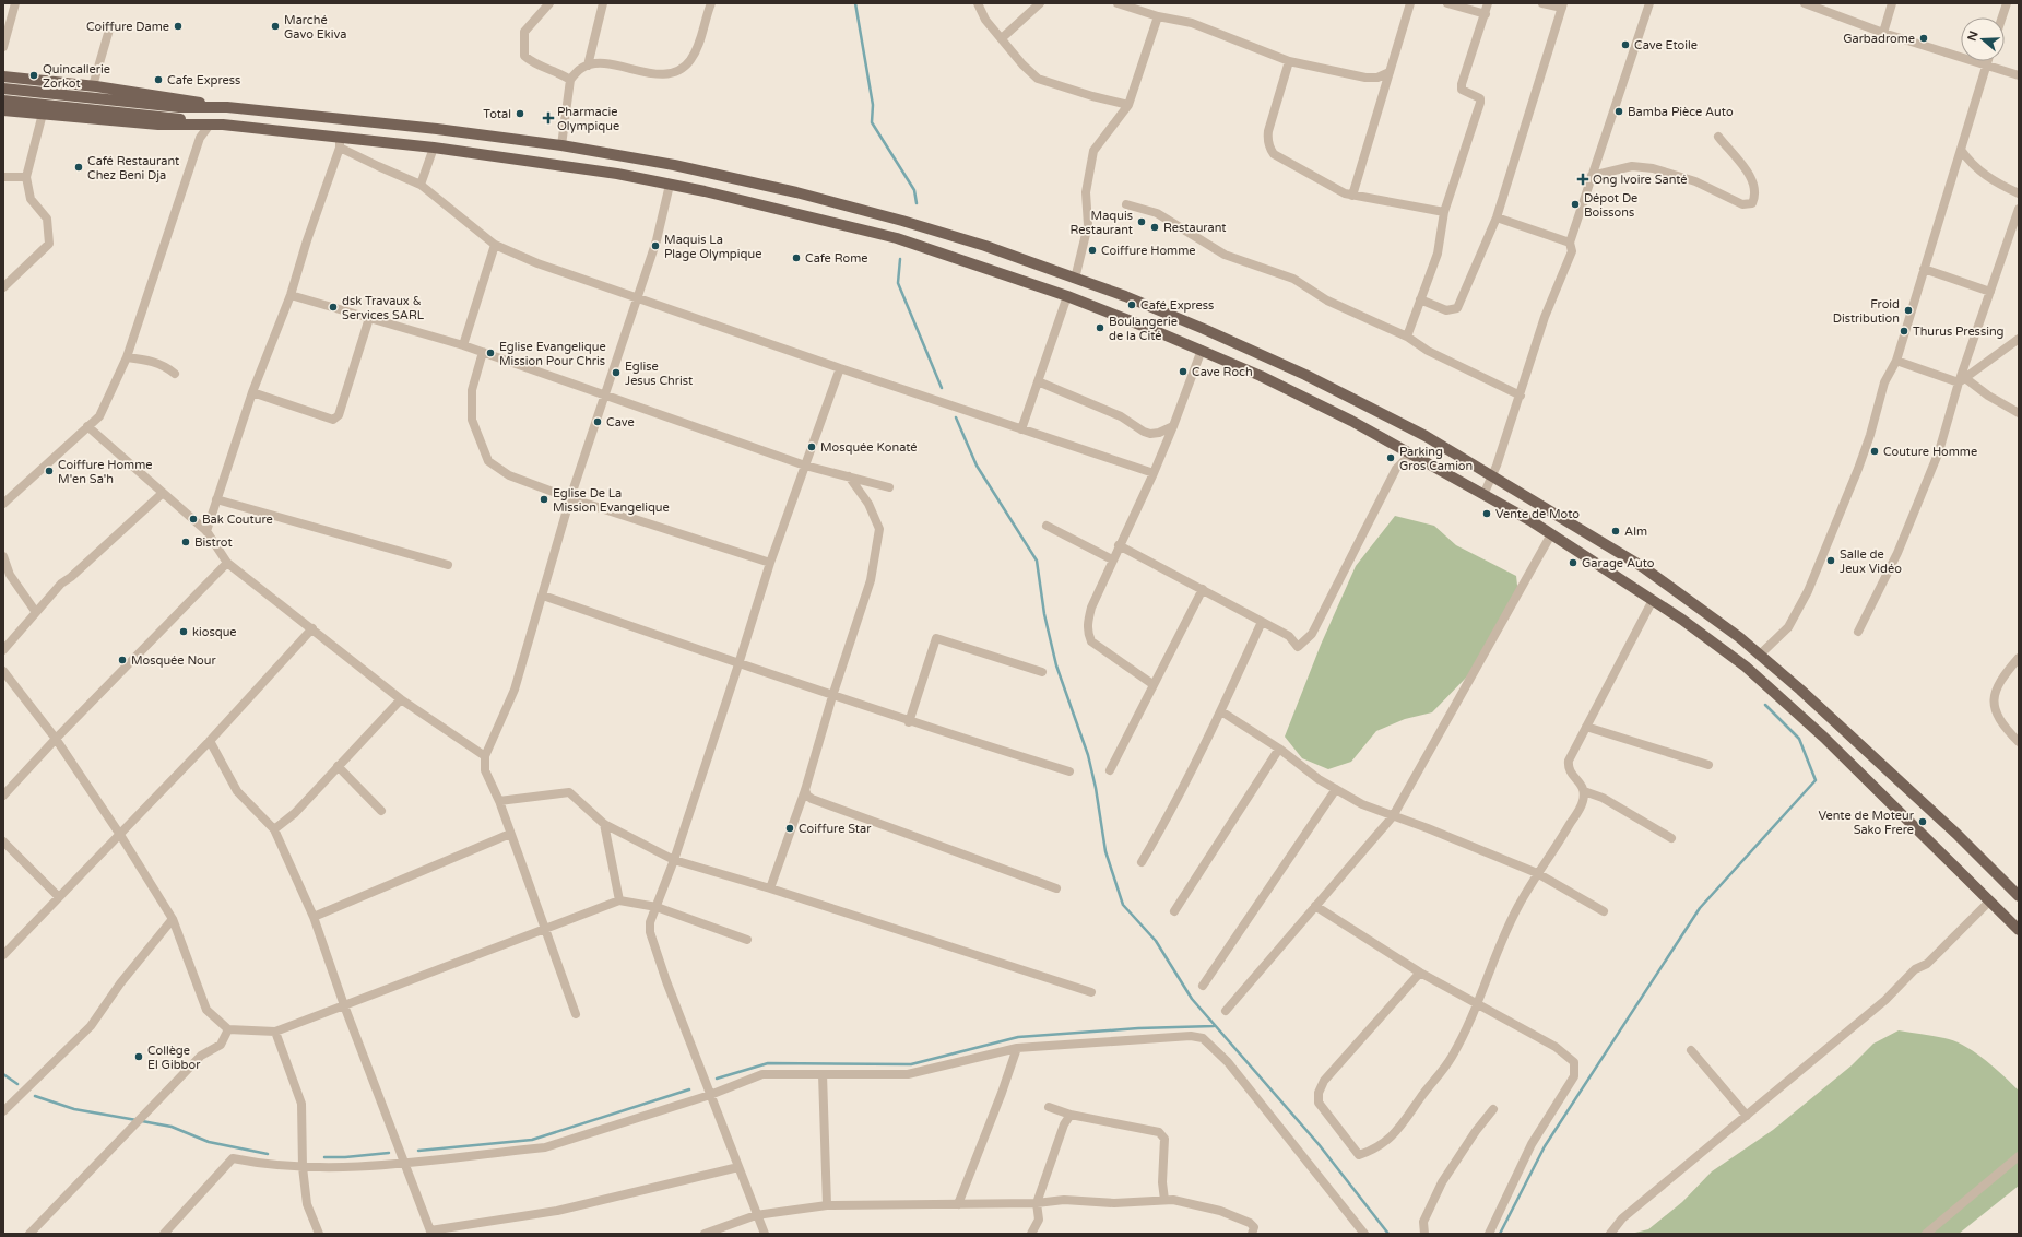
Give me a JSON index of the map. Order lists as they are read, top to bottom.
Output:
{
  "places": {
    "other": [
      "Coiffure Dame",
      "Marché Gavo Ekiva",
      "Garbadrome",
      "Cave Etoile",
      "Quincallerie Zorkot",
      "Cafe Express",
      "Bamba Pièce Auto",
      "Total",
      "Café Restaurant Chez Beni Dja",
      "Dépot De Boissons",
      "Maquis Restaurant",
      "Restaurant",
      "Maquis La Plage Olympique",
      "Coiffure Homme",
      "Cafe Rome",
      "Café Express",
      "dsk Travaux & Services SARL",
      "Froid Distribution",
      "Boulangerie de la Cité",
      "Thurus Pressing",
      "Eglise Evangelique Mission Pour Chris",
      "Cave Roch",
      "Eglise Jesus Christ",
      "Cave",
      "Mosquée Konaté",
      "Couture Homme",
      "Parking Gros Camion",
      "Coiffure Homme M'en Sa'h",
      "Eglise De La Mission Evangelique",
      "Vente de Moto",
      "Bak Couture",
      "Alm",
      "Bistrot",
      "Salle de Jeux Vidéo",
      "Garage Auto",
      "kiosque",
      "Mosquée Nour",
      "Vente de Moteur Sako Frere",
      "Coiffure Star",
      "Collège El Gibbor"
    ],
    "health": ["Pharmacie Olympique", "Ong Ivoire Santé"]
  },
  "north": "left"
}
